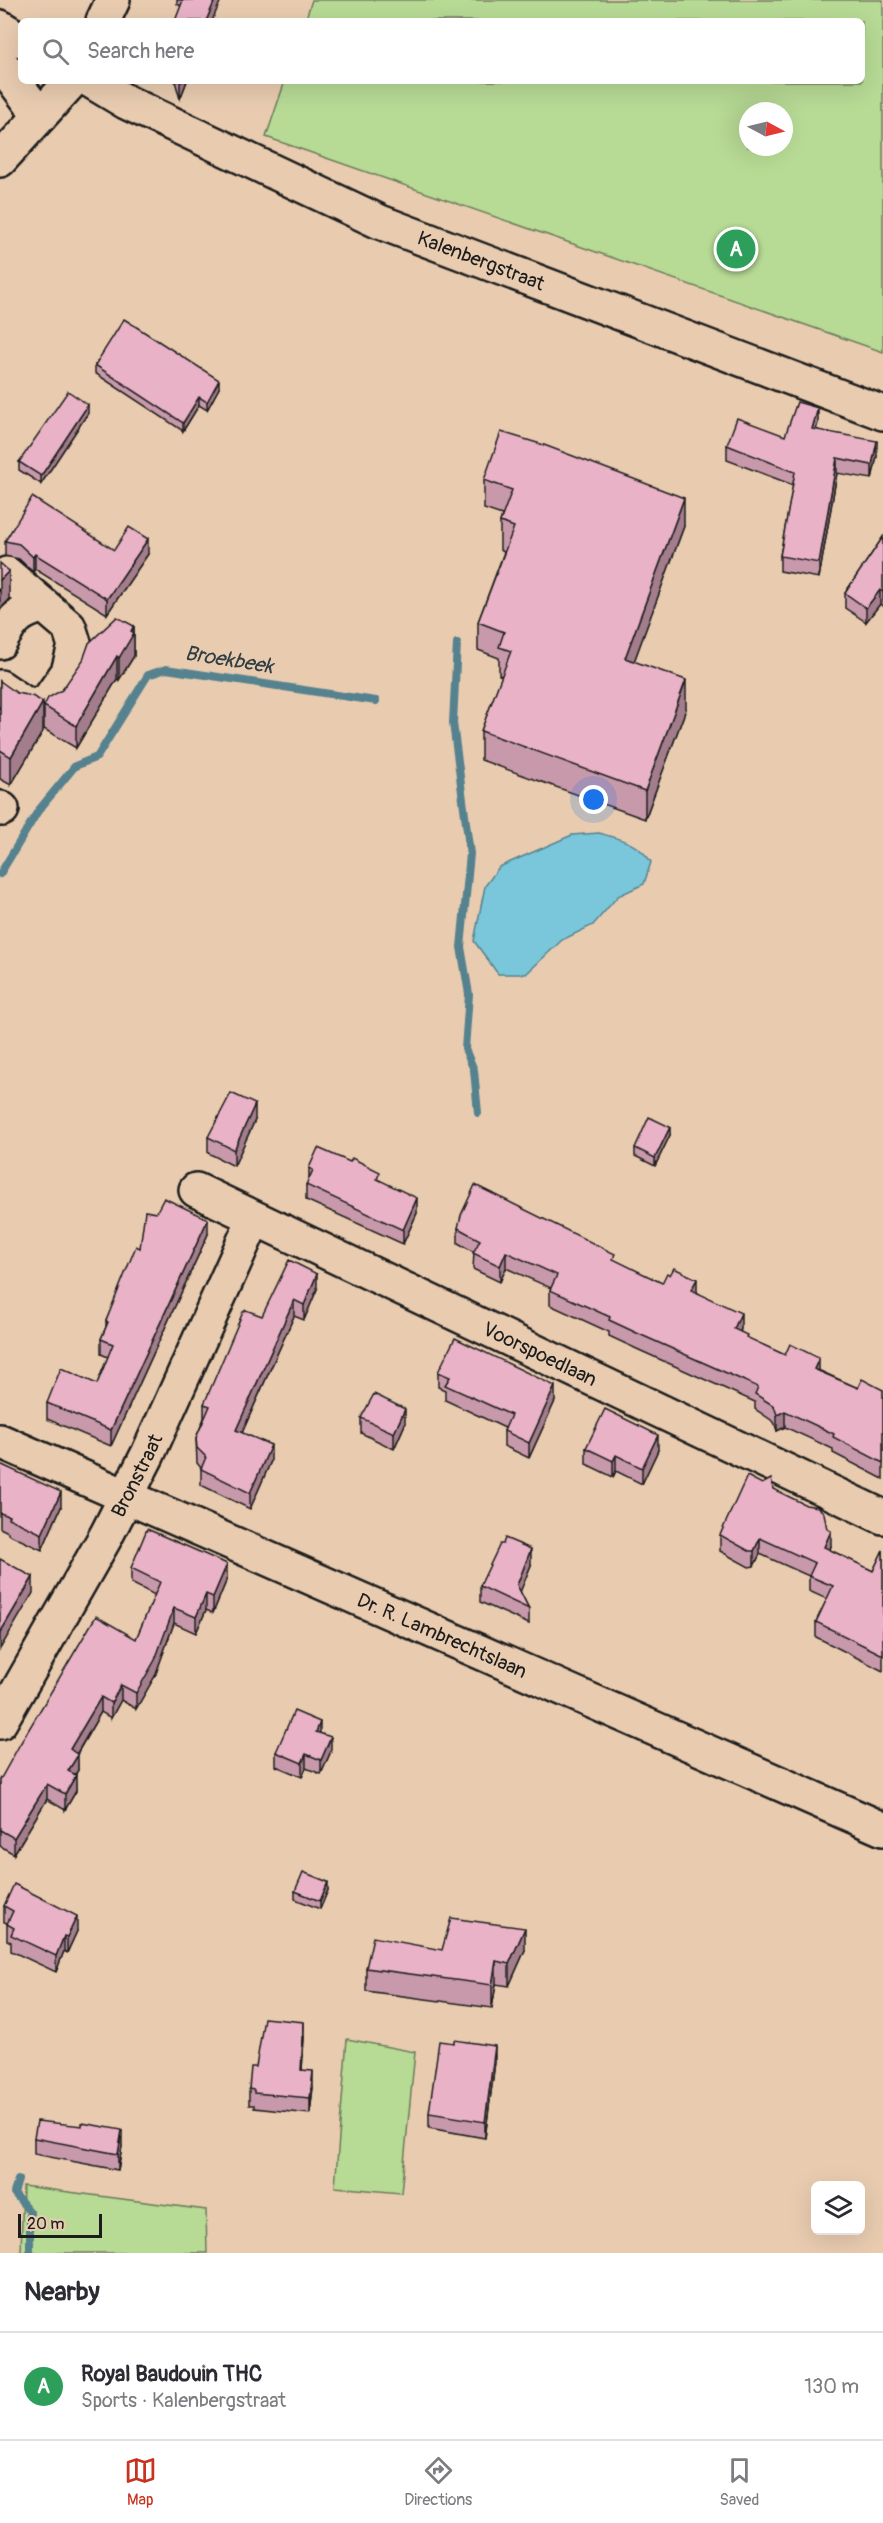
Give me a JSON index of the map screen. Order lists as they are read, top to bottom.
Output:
{
  "streets": {
    "street": [
      "Kalenbergstraat",
      "Voorspoedlaan",
      "Bronstraat",
      "Dr. R. Lambrechtslaan"
    ]
  },
  "crossings": [
    ["Voorspoedlaan", "Bronstraat"],
    ["Bronstraat", "Dr. R. Lambrechtslaan"]
  ],
  "water": ["Broekbeek"],
  "scale_bar": "20 m",
  "north": "right",
  "page": {
    "search": "Search here",
    "pins": "A",
    "scale": "20 m",
    "heading": "Nearby",
    "list": [
      {
        "mark": "A",
        "name": "Royal Baudouin THC",
        "note": "Sports · Kalenbergstraat",
        "value": "130 m"
      }
    ],
    "nav": ["Map", "Directions", "Saved"]
  }
}
